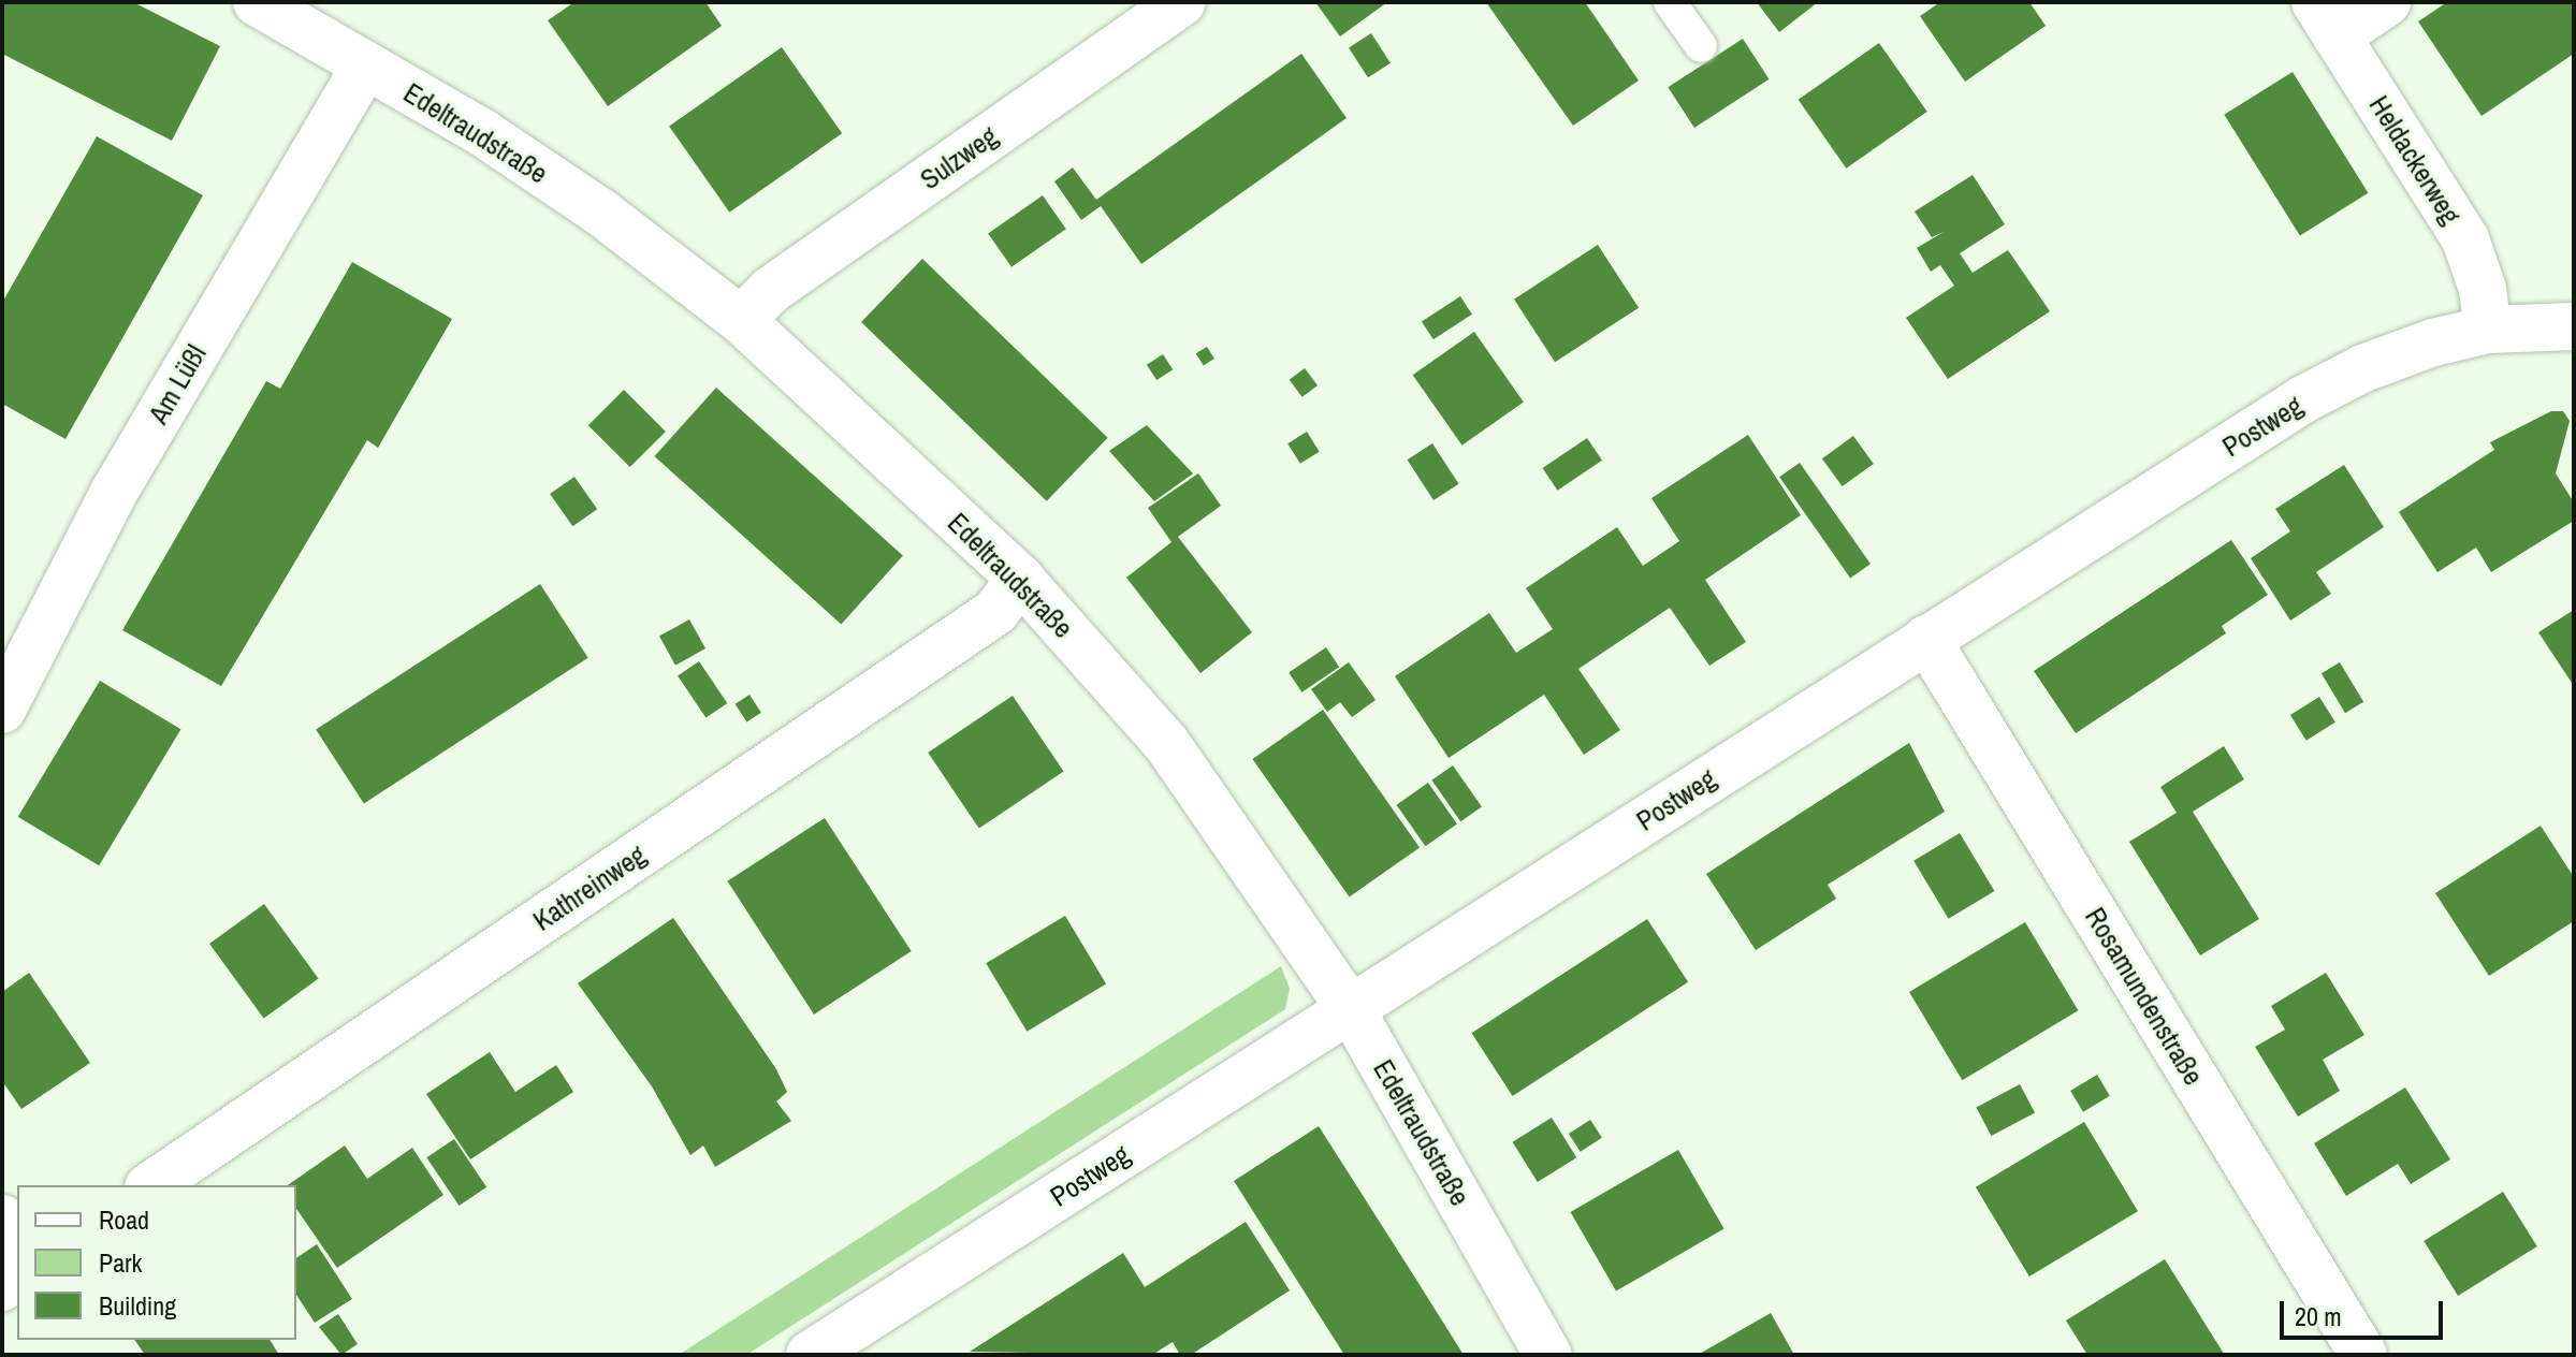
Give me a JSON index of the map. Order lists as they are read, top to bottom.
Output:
{
  "streets": {
    "street": [
      "Edeltraudstraße",
      "Sulzweg",
      "Heldackerweg",
      "Am Lüßl",
      "Postweg",
      "Kathreinweg",
      "Rosamundenstraße"
    ]
  },
  "crossings": [
    ["Edeltraudstraße", "Sulzweg"],
    ["Edeltraudstraße", "Am Lüßl"],
    ["Edeltraudstraße", "Postweg"],
    ["Edeltraudstraße", "Kathreinweg"],
    ["Heldackerweg", "Postweg"],
    ["Postweg", "Rosamundenstraße"]
  ],
  "legend": ["Road", "Park", "Building"],
  "scale_bar": "20 m"
}
